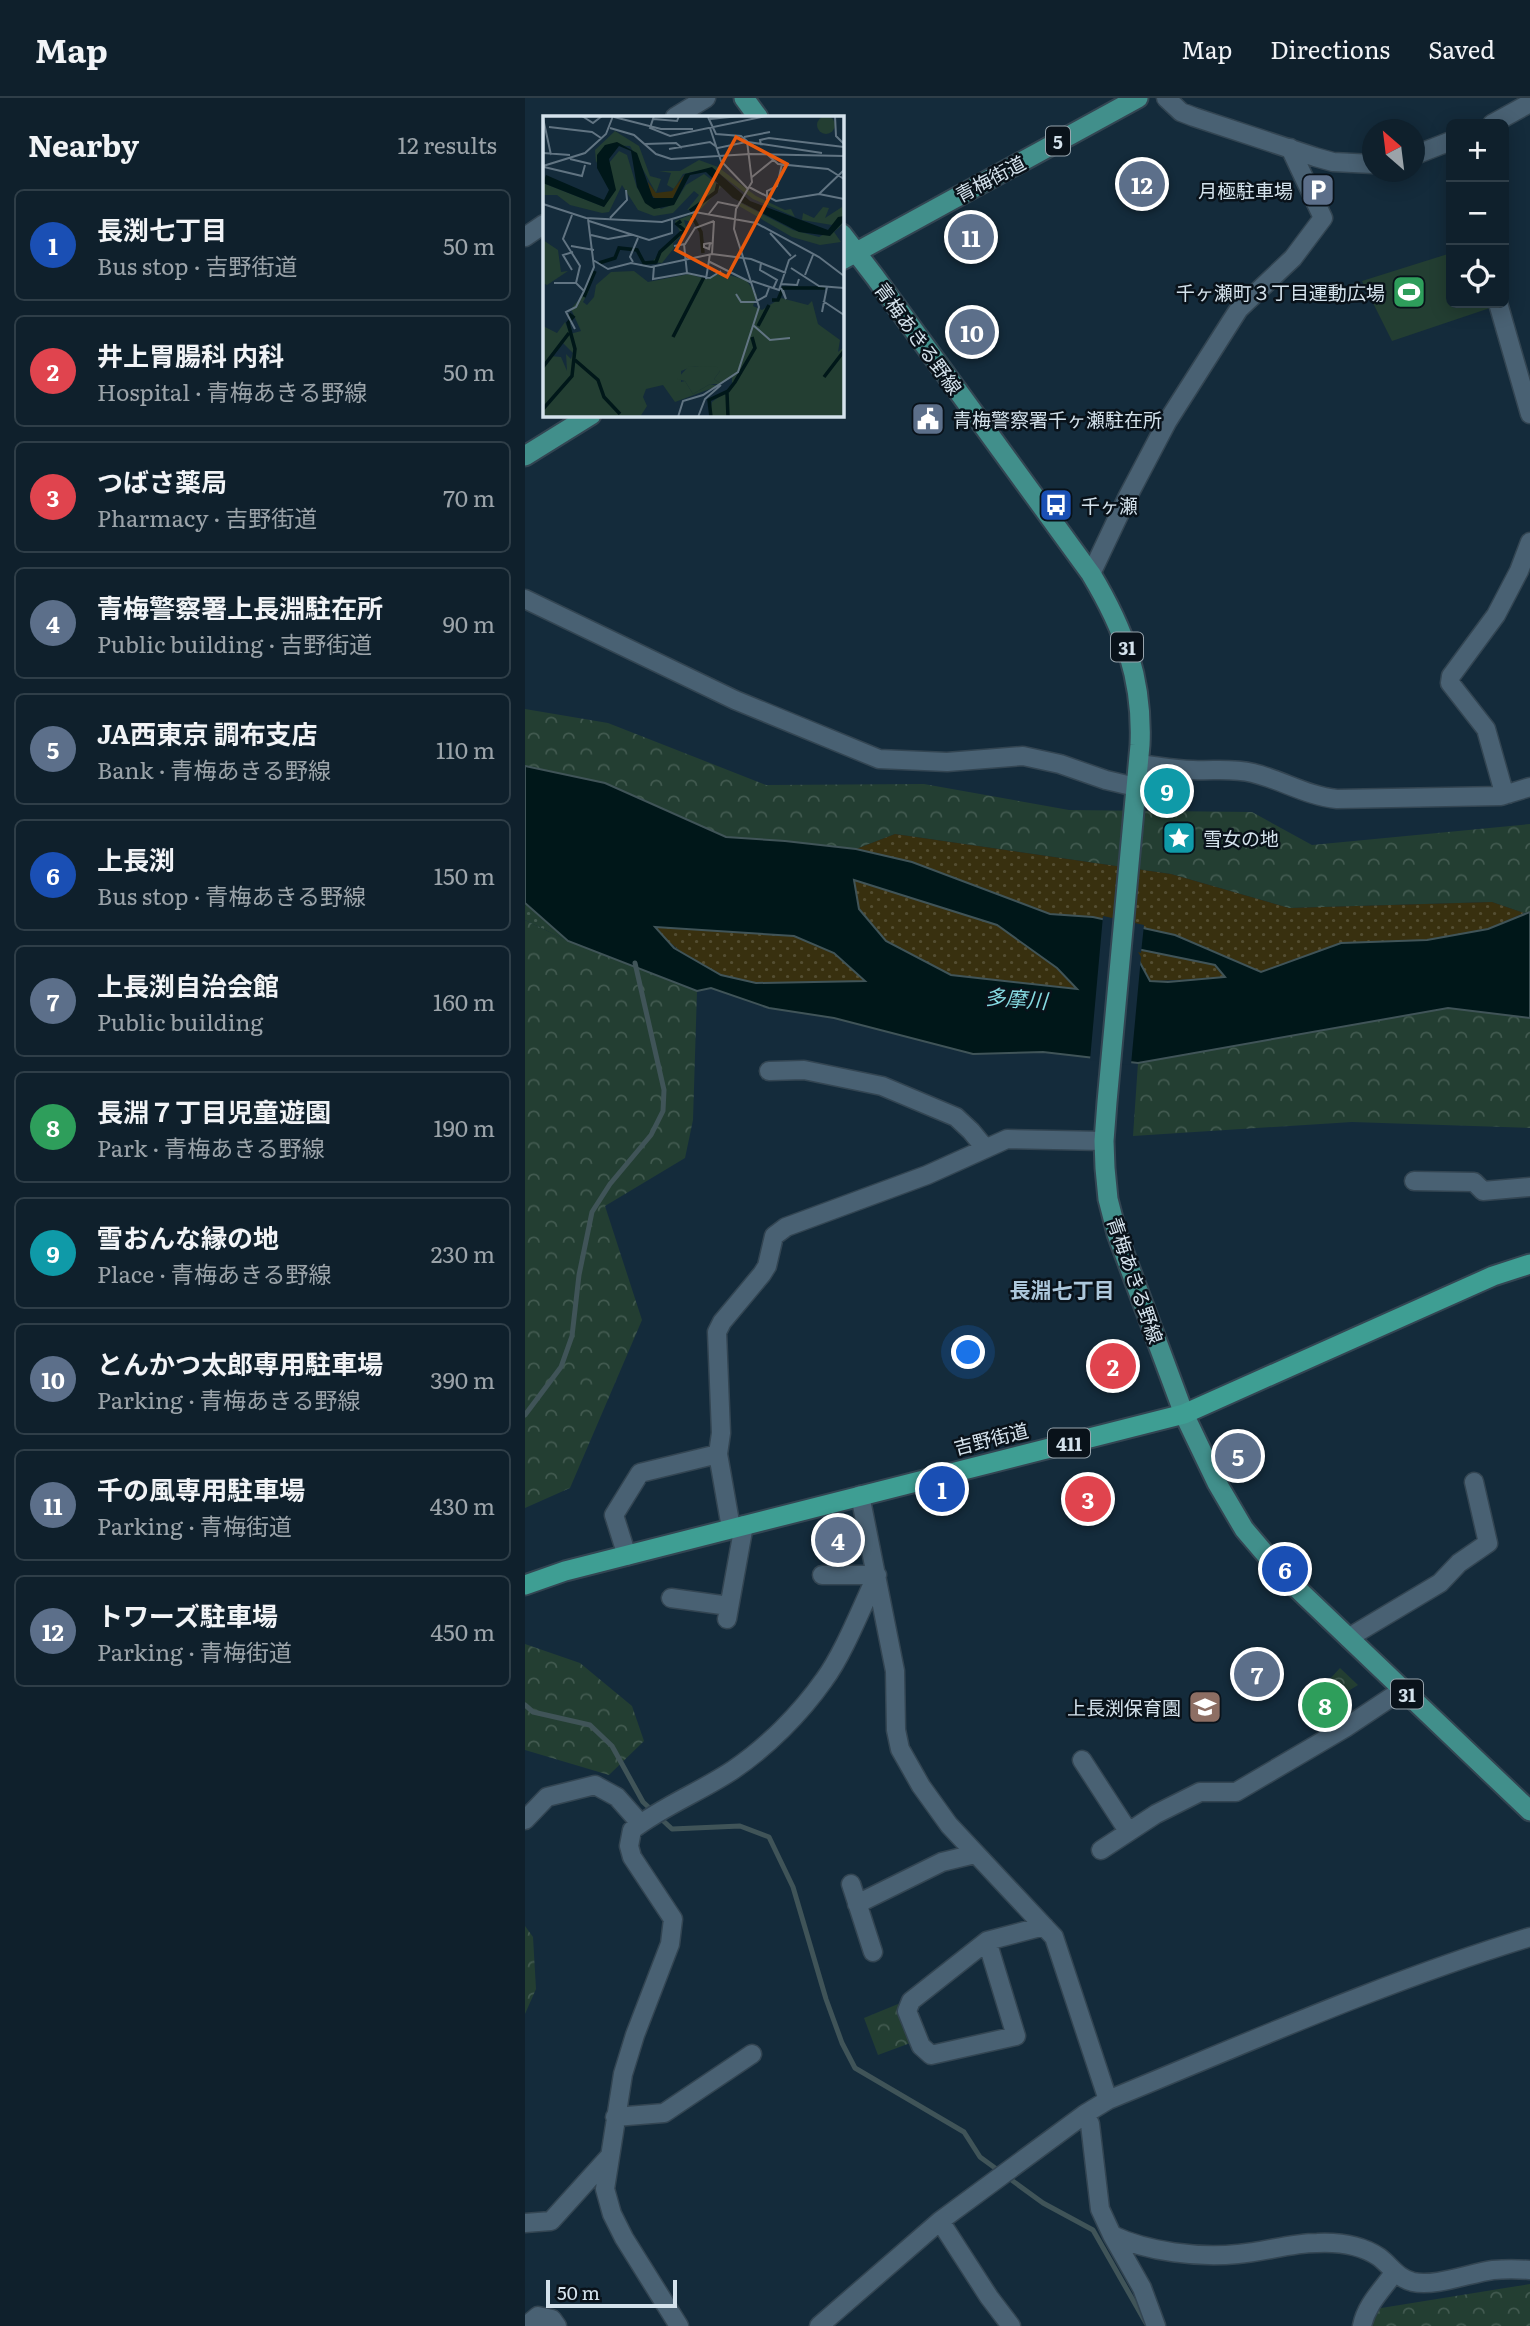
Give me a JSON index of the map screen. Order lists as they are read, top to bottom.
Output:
{
  "streets": {
    "highway": ["吉野街道", "411"],
    "main road": [
      "5",
      "青梅街道",
      "青梅あきる野線",
      "31"
    ]
  },
  "crossings": [
    ["青梅街道", "青梅あきる野線"],
    ["青梅あきる野線", "吉野街道"]
  ],
  "districts": ["長淵七丁目"],
  "water": ["多摩川"],
  "places": {
    "parking": ["月極駐車場"],
    "sports": ["千ヶ瀬町３丁目運動広場"],
    "public building": ["青梅警察署千ヶ瀬駐在所"],
    "bus stop": ["千ヶ瀬"],
    "place": ["雪女の地"],
    "school or university": ["上長渕保育園"]
  },
  "scale_bar": "50 m",
  "north": "top left",
  "page": {
    "header": "Map",
    "nav": ["Map", "Directions", "Saved"],
    "heading": ["Nearby", "12 results"],
    "map_buttons": ["+", "−"],
    "pins": [
      "12",
      "11",
      "10",
      "9",
      "2",
      "5",
      "1",
      "3",
      "4",
      "6",
      "7",
      "8"
    ],
    "list": [
      {
        "mark": "1",
        "name": "長渕七丁目",
        "note": "Bus stop · 吉野街道",
        "value": "50 m"
      },
      {
        "mark": "2",
        "name": "井上胃腸科 内科",
        "note": "Hospital · 青梅あきる野線",
        "value": "50 m"
      },
      {
        "mark": "3",
        "name": "つばさ薬局",
        "note": "Pharmacy · 吉野街道",
        "value": "70 m"
      },
      {
        "mark": "4",
        "name": "青梅警察署上長淵駐在所",
        "note": "Public building · 吉野街道",
        "value": "90 m"
      },
      {
        "mark": "5",
        "name": "JA西東京 調布支店",
        "note": "Bank · 青梅あきる野線",
        "value": "110 m"
      },
      {
        "mark": "6",
        "name": "上長渕",
        "note": "Bus stop · 青梅あきる野線",
        "value": "150 m"
      },
      {
        "mark": "7",
        "name": "上長渕自治会館",
        "note": "Public building",
        "value": "160 m"
      },
      {
        "mark": "8",
        "name": "長淵７丁目児童遊園",
        "note": "Park · 青梅あきる野線",
        "value": "190 m"
      },
      {
        "mark": "9",
        "name": "雪おんな縁の地",
        "note": "Place · 青梅あきる野線",
        "value": "230 m"
      },
      {
        "mark": "10",
        "name": "とんかつ太郎専用駐車場",
        "note": "Parking · 青梅あきる野線",
        "value": "390 m"
      },
      {
        "mark": "11",
        "name": "千の風専用駐車場",
        "note": "Parking · 青梅街道",
        "value": "430 m"
      },
      {
        "mark": "12",
        "name": "トワーズ駐車場",
        "note": "Parking · 青梅街道",
        "value": "450 m"
      }
    ],
    "scale": "50 m"
  }
}
